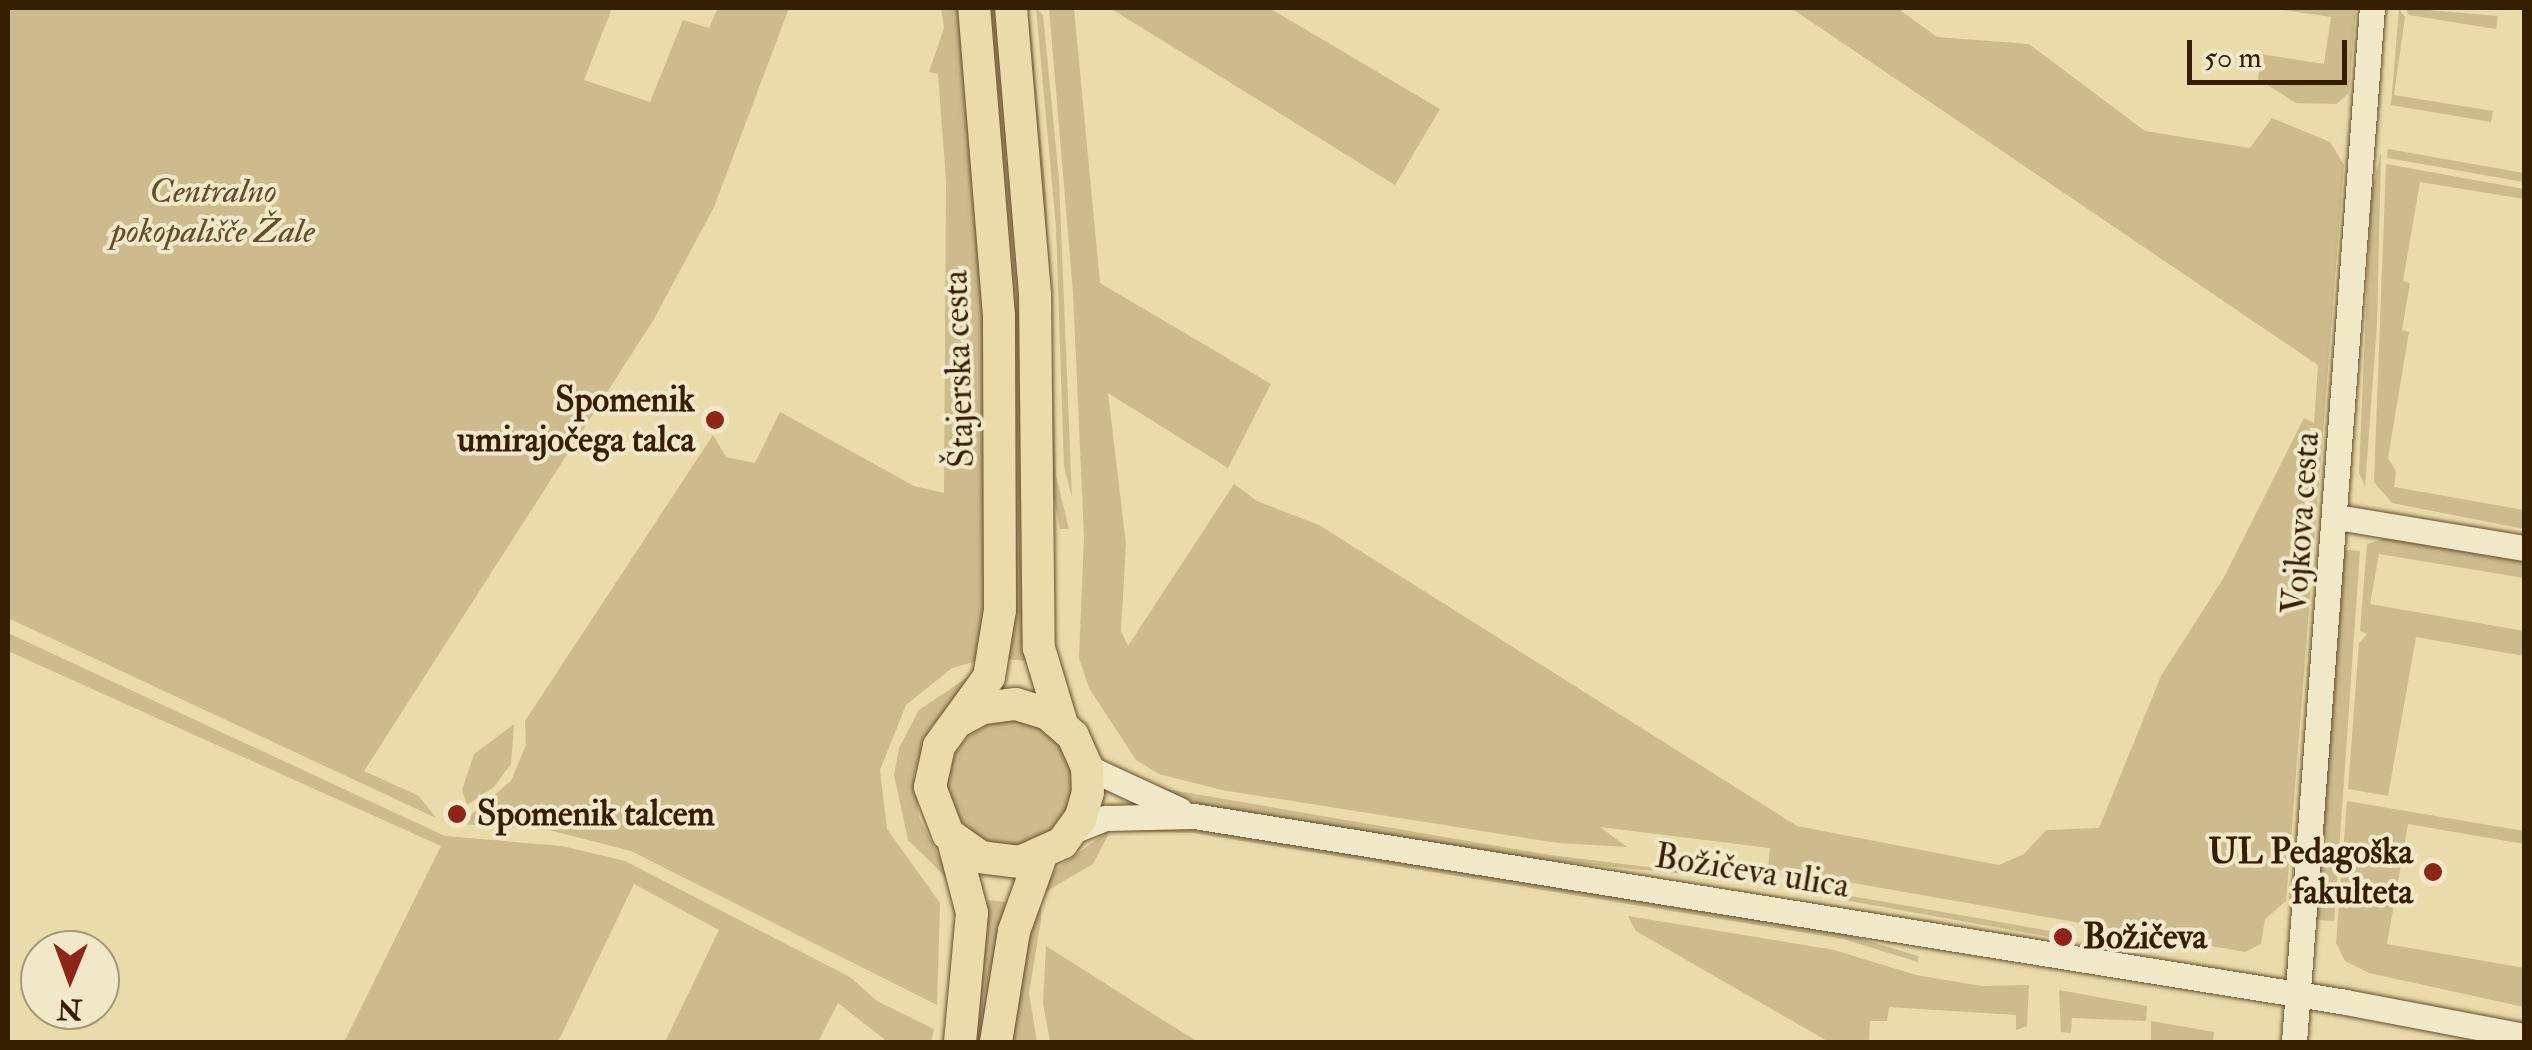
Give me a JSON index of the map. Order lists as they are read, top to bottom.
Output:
{
  "streets": {
    "main road": ["Štajerska cesta"],
    "street": ["Vojkova cesta", "Božičeva ulica"]
  },
  "crossings": [
    ["Štajerska cesta", "Božičeva ulica"],
    ["Vojkova cesta", "Božičeva ulica"]
  ],
  "parks": ["Centralno pokopališče Žale"],
  "places": [
    "Spomenik umirajočega talca",
    "Spomenik talcem",
    "UL Pedagoška fakulteta",
    "Božičeva"
  ],
  "scale_bar": "50 m",
  "north": "bottom"
}
